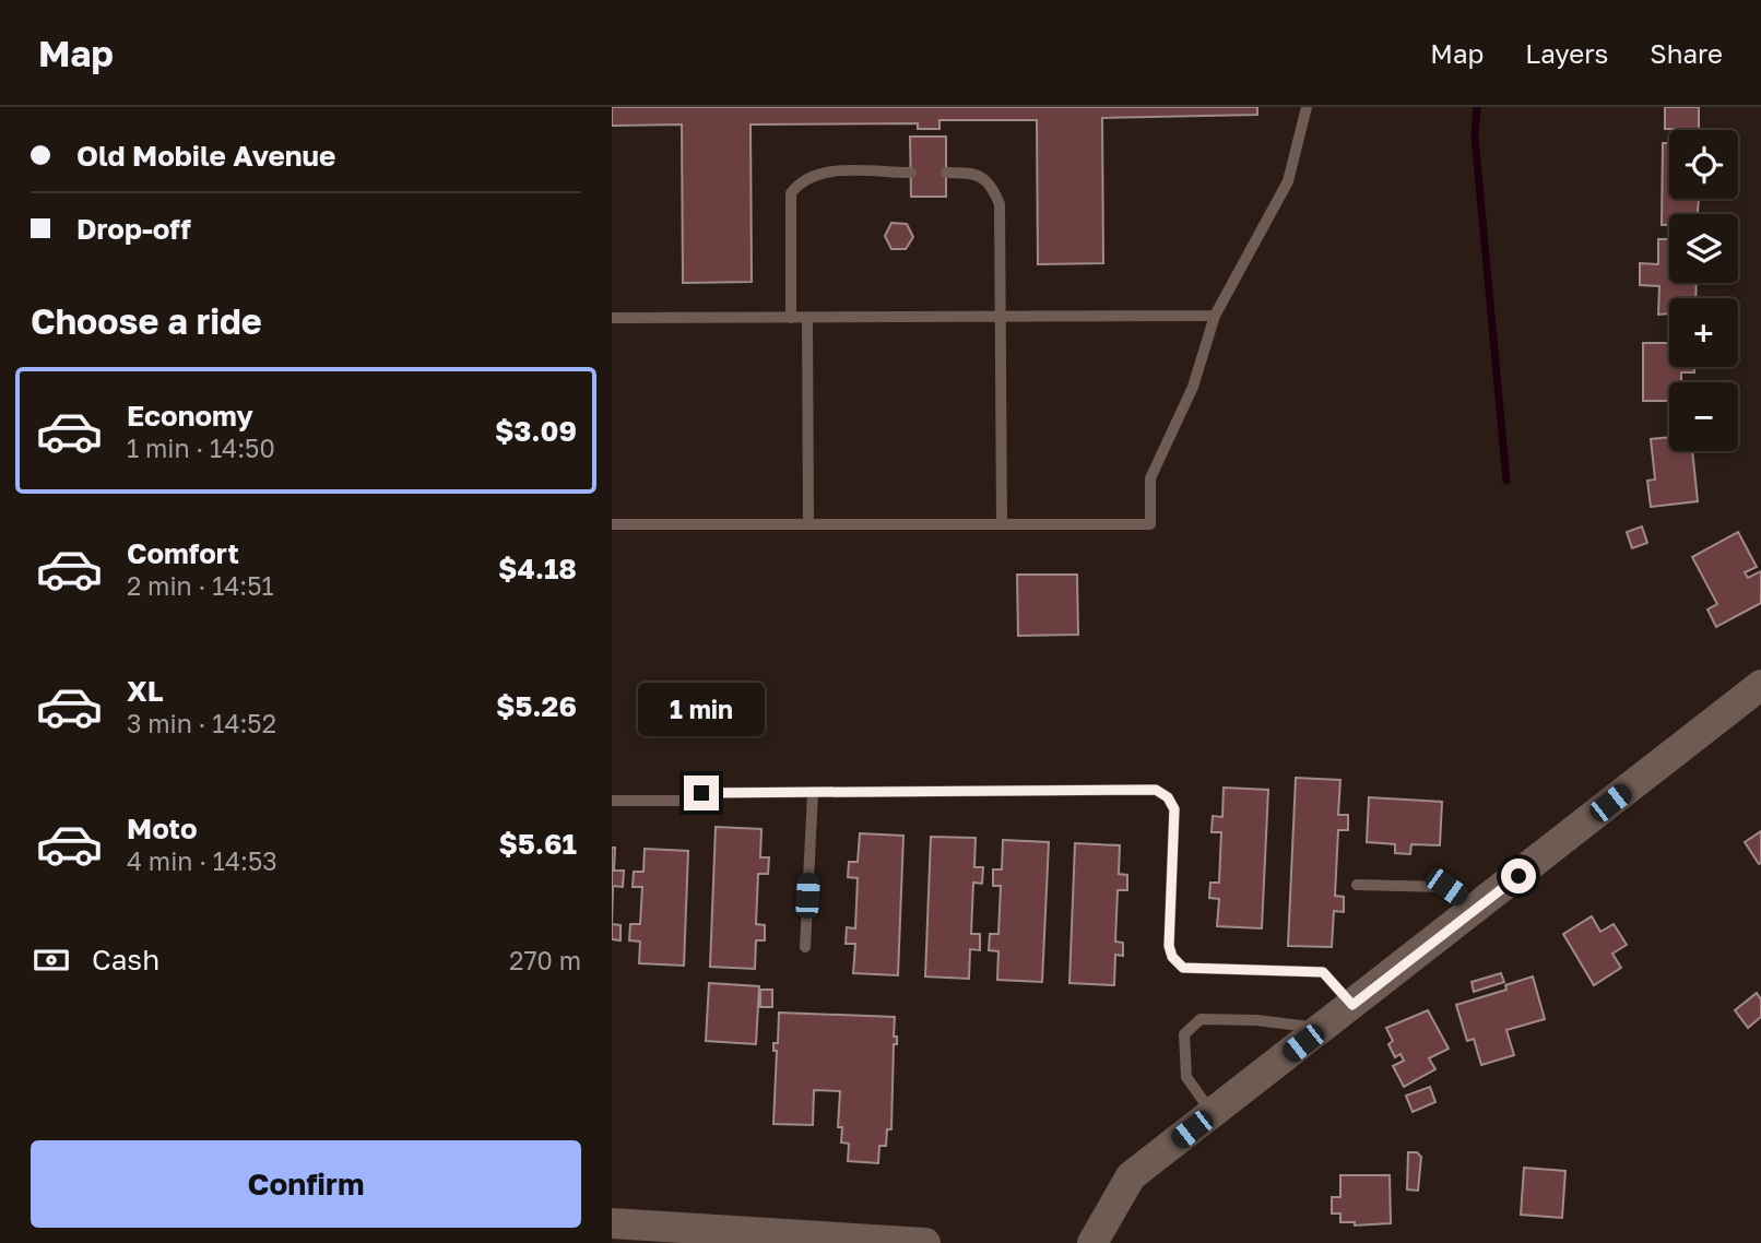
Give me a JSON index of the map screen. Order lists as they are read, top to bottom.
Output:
{
  "page": {
    "header": "Map",
    "nav": ["Map", "Layers", "Share"],
    "banner": ["Old Mobile Avenue", "Drop-off"],
    "map_buttons": ["+", "−"],
    "heading": "Choose a ride",
    "list": [
      {
        "name": "Economy",
        "note": "1 min · 14:50",
        "value": "$3.09"
      },
      {
        "name": "Comfort",
        "note": "2 min · 14:51",
        "value": "$4.18"
      },
      {
        "name": "XL",
        "note": "3 min · 14:52",
        "value": "$5.26"
      },
      {
        "name": "Moto",
        "note": "4 min · 14:53",
        "value": "$5.61"
      }
    ],
    "bubble": "1 min",
    "pay": ["Cash", "270 m"],
    "buttons": "Confirm"
  }
}
